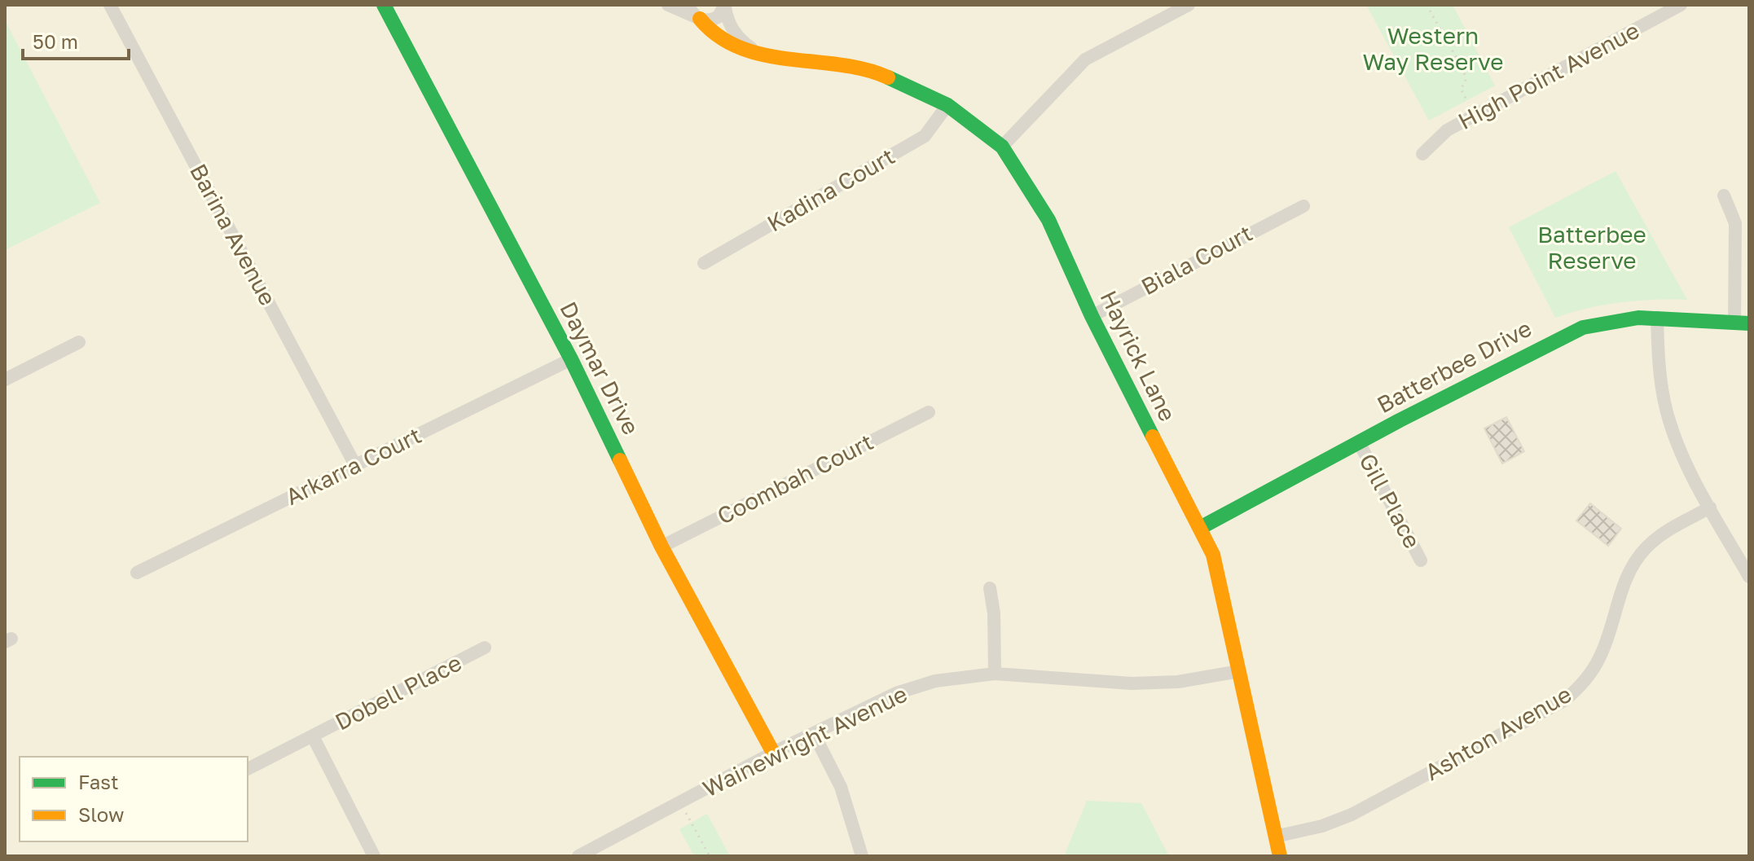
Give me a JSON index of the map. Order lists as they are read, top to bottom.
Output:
{
  "streets": {
    "street": [
      "High Point Avenue",
      "Kadina Court",
      "Barina Avenue",
      "Biala Court",
      "Hayrick Lane",
      "Batterbee Drive",
      "Daymar Drive",
      "Arkarra Court",
      "Coombah Court",
      "Gill Place",
      "Dobell Place",
      "Ashton Avenue",
      "Wainewright Avenue"
    ]
  },
  "crossings": [
    ["Kadina Court", "Hayrick Lane"],
    ["Barina Avenue", "Arkarra Court"],
    ["Biala Court", "Hayrick Lane"],
    ["Hayrick Lane", "Batterbee Drive"],
    ["Hayrick Lane", "Ashton Avenue"],
    ["Hayrick Lane", "Wainewright Avenue"],
    ["Batterbee Drive", "Gill Place"],
    ["Daymar Drive", "Arkarra Court"],
    ["Daymar Drive", "Coombah Court"],
    ["Daymar Drive", "Wainewright Avenue"]
  ],
  "parks": ["Western Way Reserve", "Batterbee Reserve"],
  "legend": ["Fast", "Slow"],
  "scale_bar": "50 m"
}
